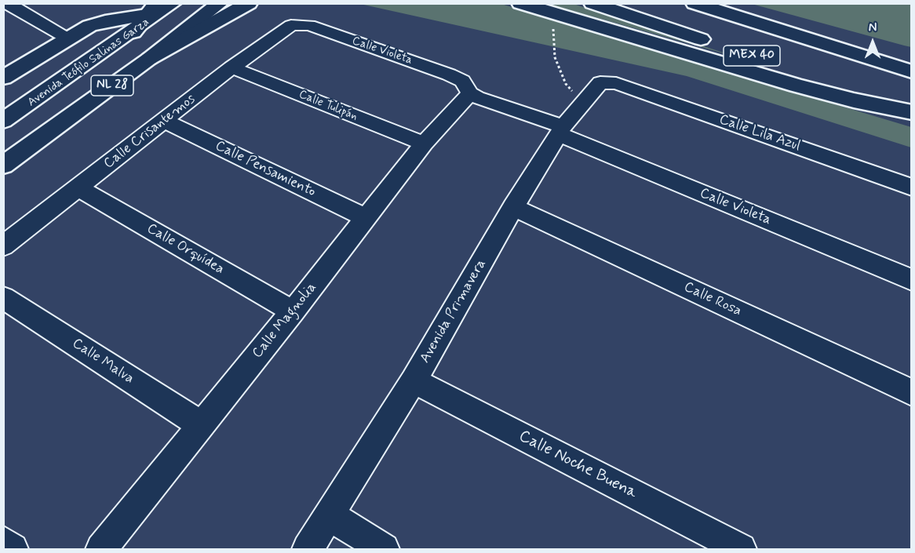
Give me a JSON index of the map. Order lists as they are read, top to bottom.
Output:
{
  "streets": {
    "main road": ["MEX 40", "Avenida Teófilo Salinas Garza", "NL 28"],
    "street": [
      "Calle Violeta",
      "Calle Tulipán",
      "Calle Crisantemos",
      "Calle Lila Azul",
      "Calle Pensamiento",
      "Calle Orquídea",
      "Calle Rosa",
      "Avenida Primavera",
      "Calle Magnolia",
      "Calle Malva",
      "Calle Noche Buena"
    ]
  },
  "crossings": [
    ["Calle Violeta", "Calle Crisantemos"],
    ["Calle Violeta", "Avenida Primavera"],
    ["Calle Violeta", "Calle Magnolia"],
    ["Calle Tulipán", "Calle Crisantemos"],
    ["Calle Tulipán", "Calle Magnolia"],
    ["Calle Crisantemos", "Calle Pensamiento"],
    ["Calle Crisantemos", "Calle Orquídea"],
    ["Calle Lila Azul", "Avenida Primavera"],
    ["Calle Pensamiento", "Calle Magnolia"],
    ["Calle Orquídea", "Calle Magnolia"],
    ["Calle Rosa", "Avenida Primavera"],
    ["Avenida Primavera", "Calle Noche Buena"],
    ["Calle Magnolia", "Calle Malva"]
  ],
  "north": "top"
}
